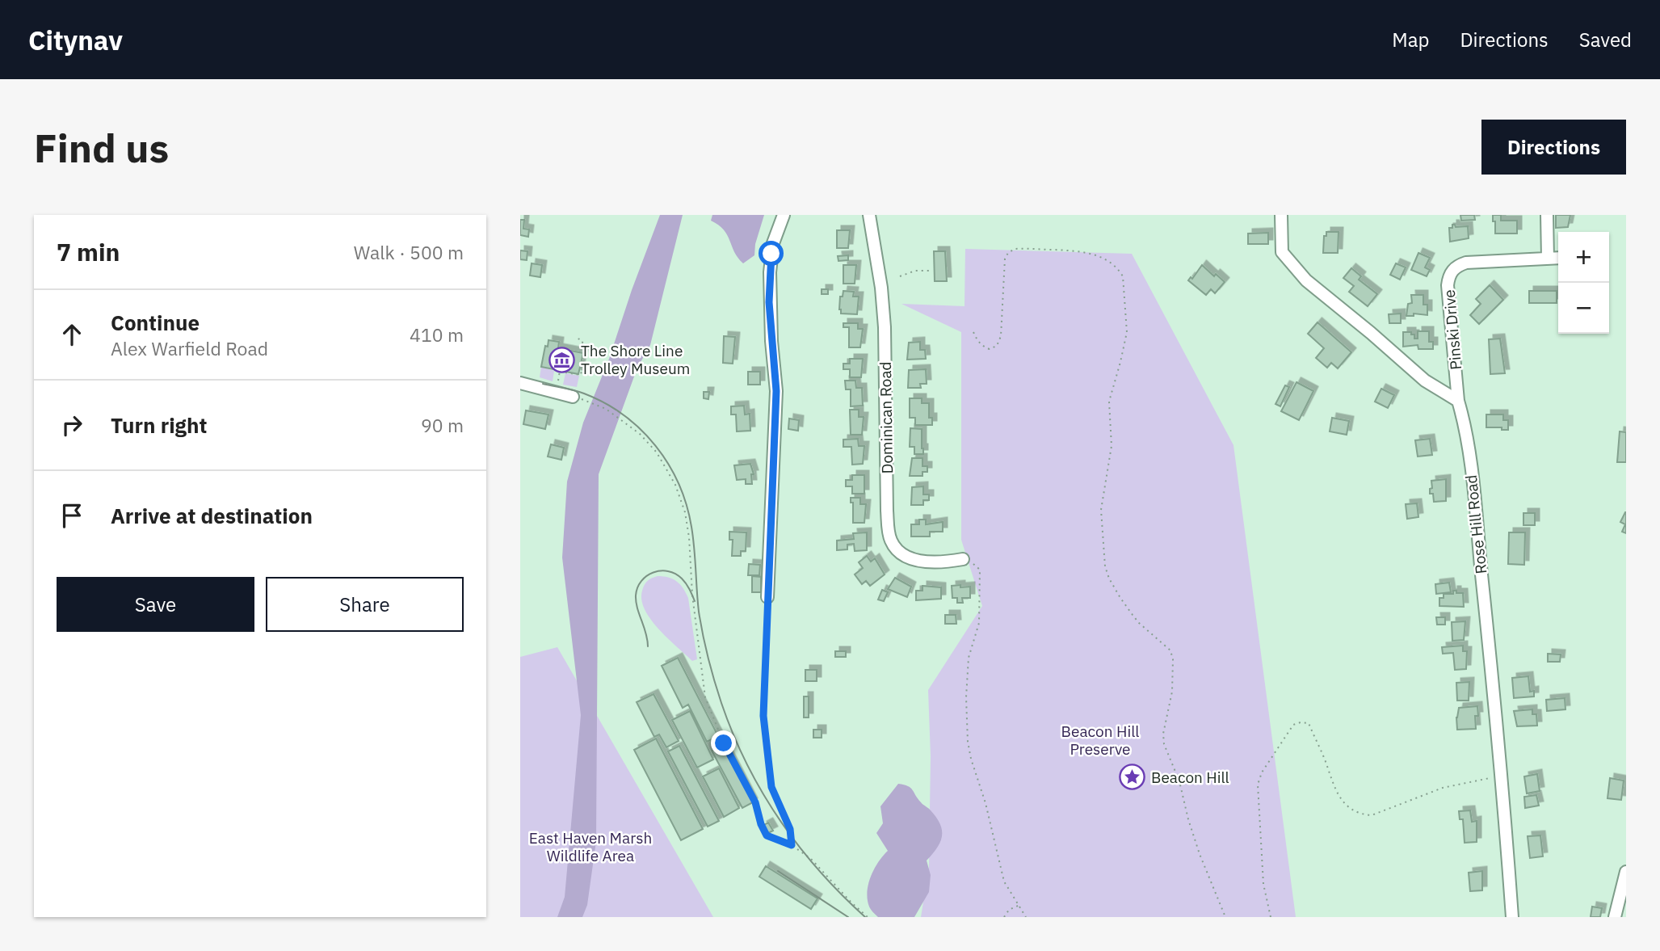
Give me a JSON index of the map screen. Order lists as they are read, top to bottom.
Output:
{
  "streets": {
    "street": ["Pinski Drive", "Dominican Road", "Rose Hill Road"]
  },
  "crossings": [
    ["Pinski Drive", "Rose Hill Road"]
  ],
  "parks": ["Beacon Hill Preserve", "East Haven Marsh Wildlife Area"],
  "places": {
    "museum": ["The Shore Line Trolley Museum"],
    "place": ["Beacon Hill"]
  },
  "page": {
    "header": "Citynav",
    "nav": ["Map", "Directions", "Saved"],
    "buttons": [
      "Directions",
      ["Save", "Share"]
    ],
    "title": "Find us",
    "heading": ["7 min", "Walk · 500 m"],
    "map_buttons": ["+", "−"],
    "list": [
      ["Continue", "Alex Warfield Road", "410 m"],
      ["Turn right", "90 m"],
      "Arrive at destination"
    ]
  }
}
